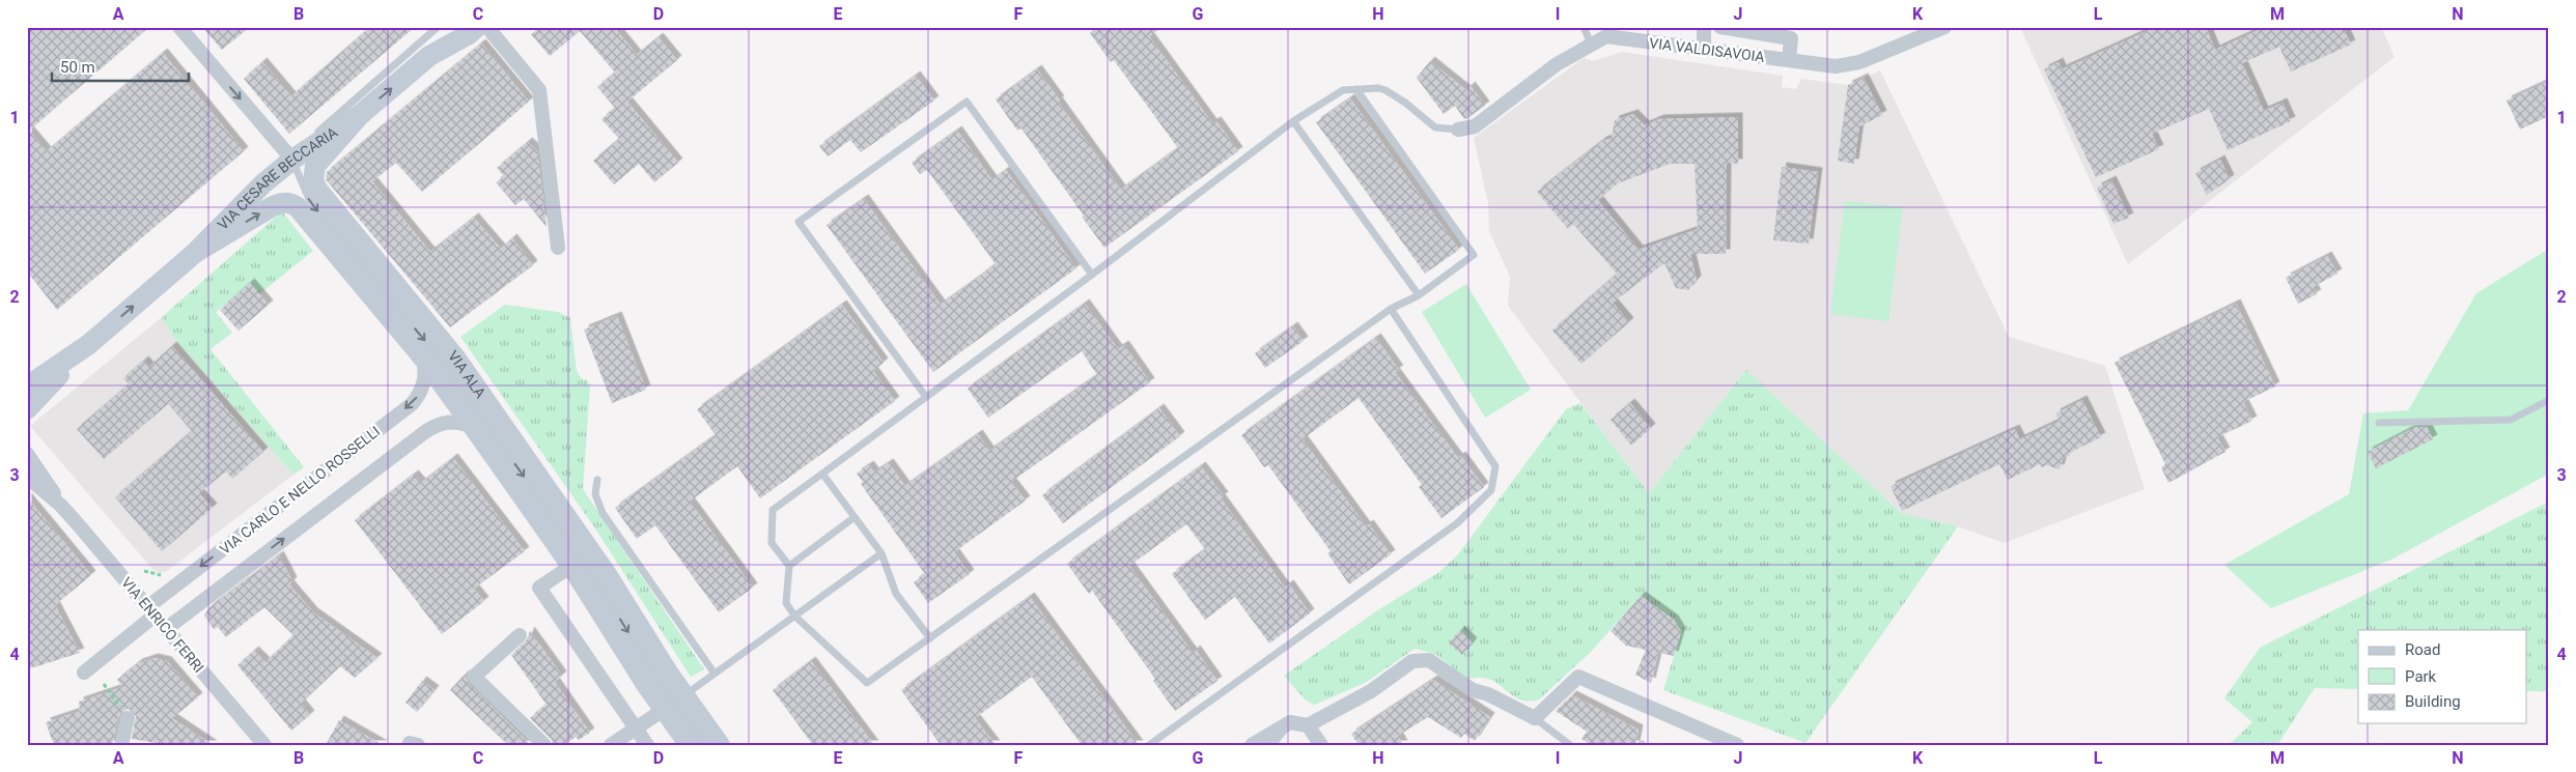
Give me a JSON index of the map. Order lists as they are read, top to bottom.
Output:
{
  "streets": {
    "main road": ["VIA CESARE BECCARIA", "VIA ALA"],
    "street": ["VIA VALDISAVOIA", "VIA CARLO E NELLO ROSSELLI", "VIA ENRICO FERRI"]
  },
  "crossings": [
    ["VIA CESARE BECCARIA", "VIA ALA"],
    ["VIA ALA", "VIA CARLO E NELLO ROSSELLI"],
    ["VIA CARLO E NELLO ROSSELLI", "VIA ENRICO FERRI"]
  ],
  "one_way": ["VIA CESARE BECCARIA"],
  "legend": ["Road", "Park", "Building"],
  "scale_bar": "50 m",
  "grid": {
    "columns": [
      "A",
      "B",
      "C",
      "D",
      "E",
      "F",
      "G",
      "H",
      "I",
      "J",
      "K",
      "L",
      "M",
      "N"
    ],
    "rows": [
      "1",
      "2",
      "3",
      "4"
    ]
  }
}
